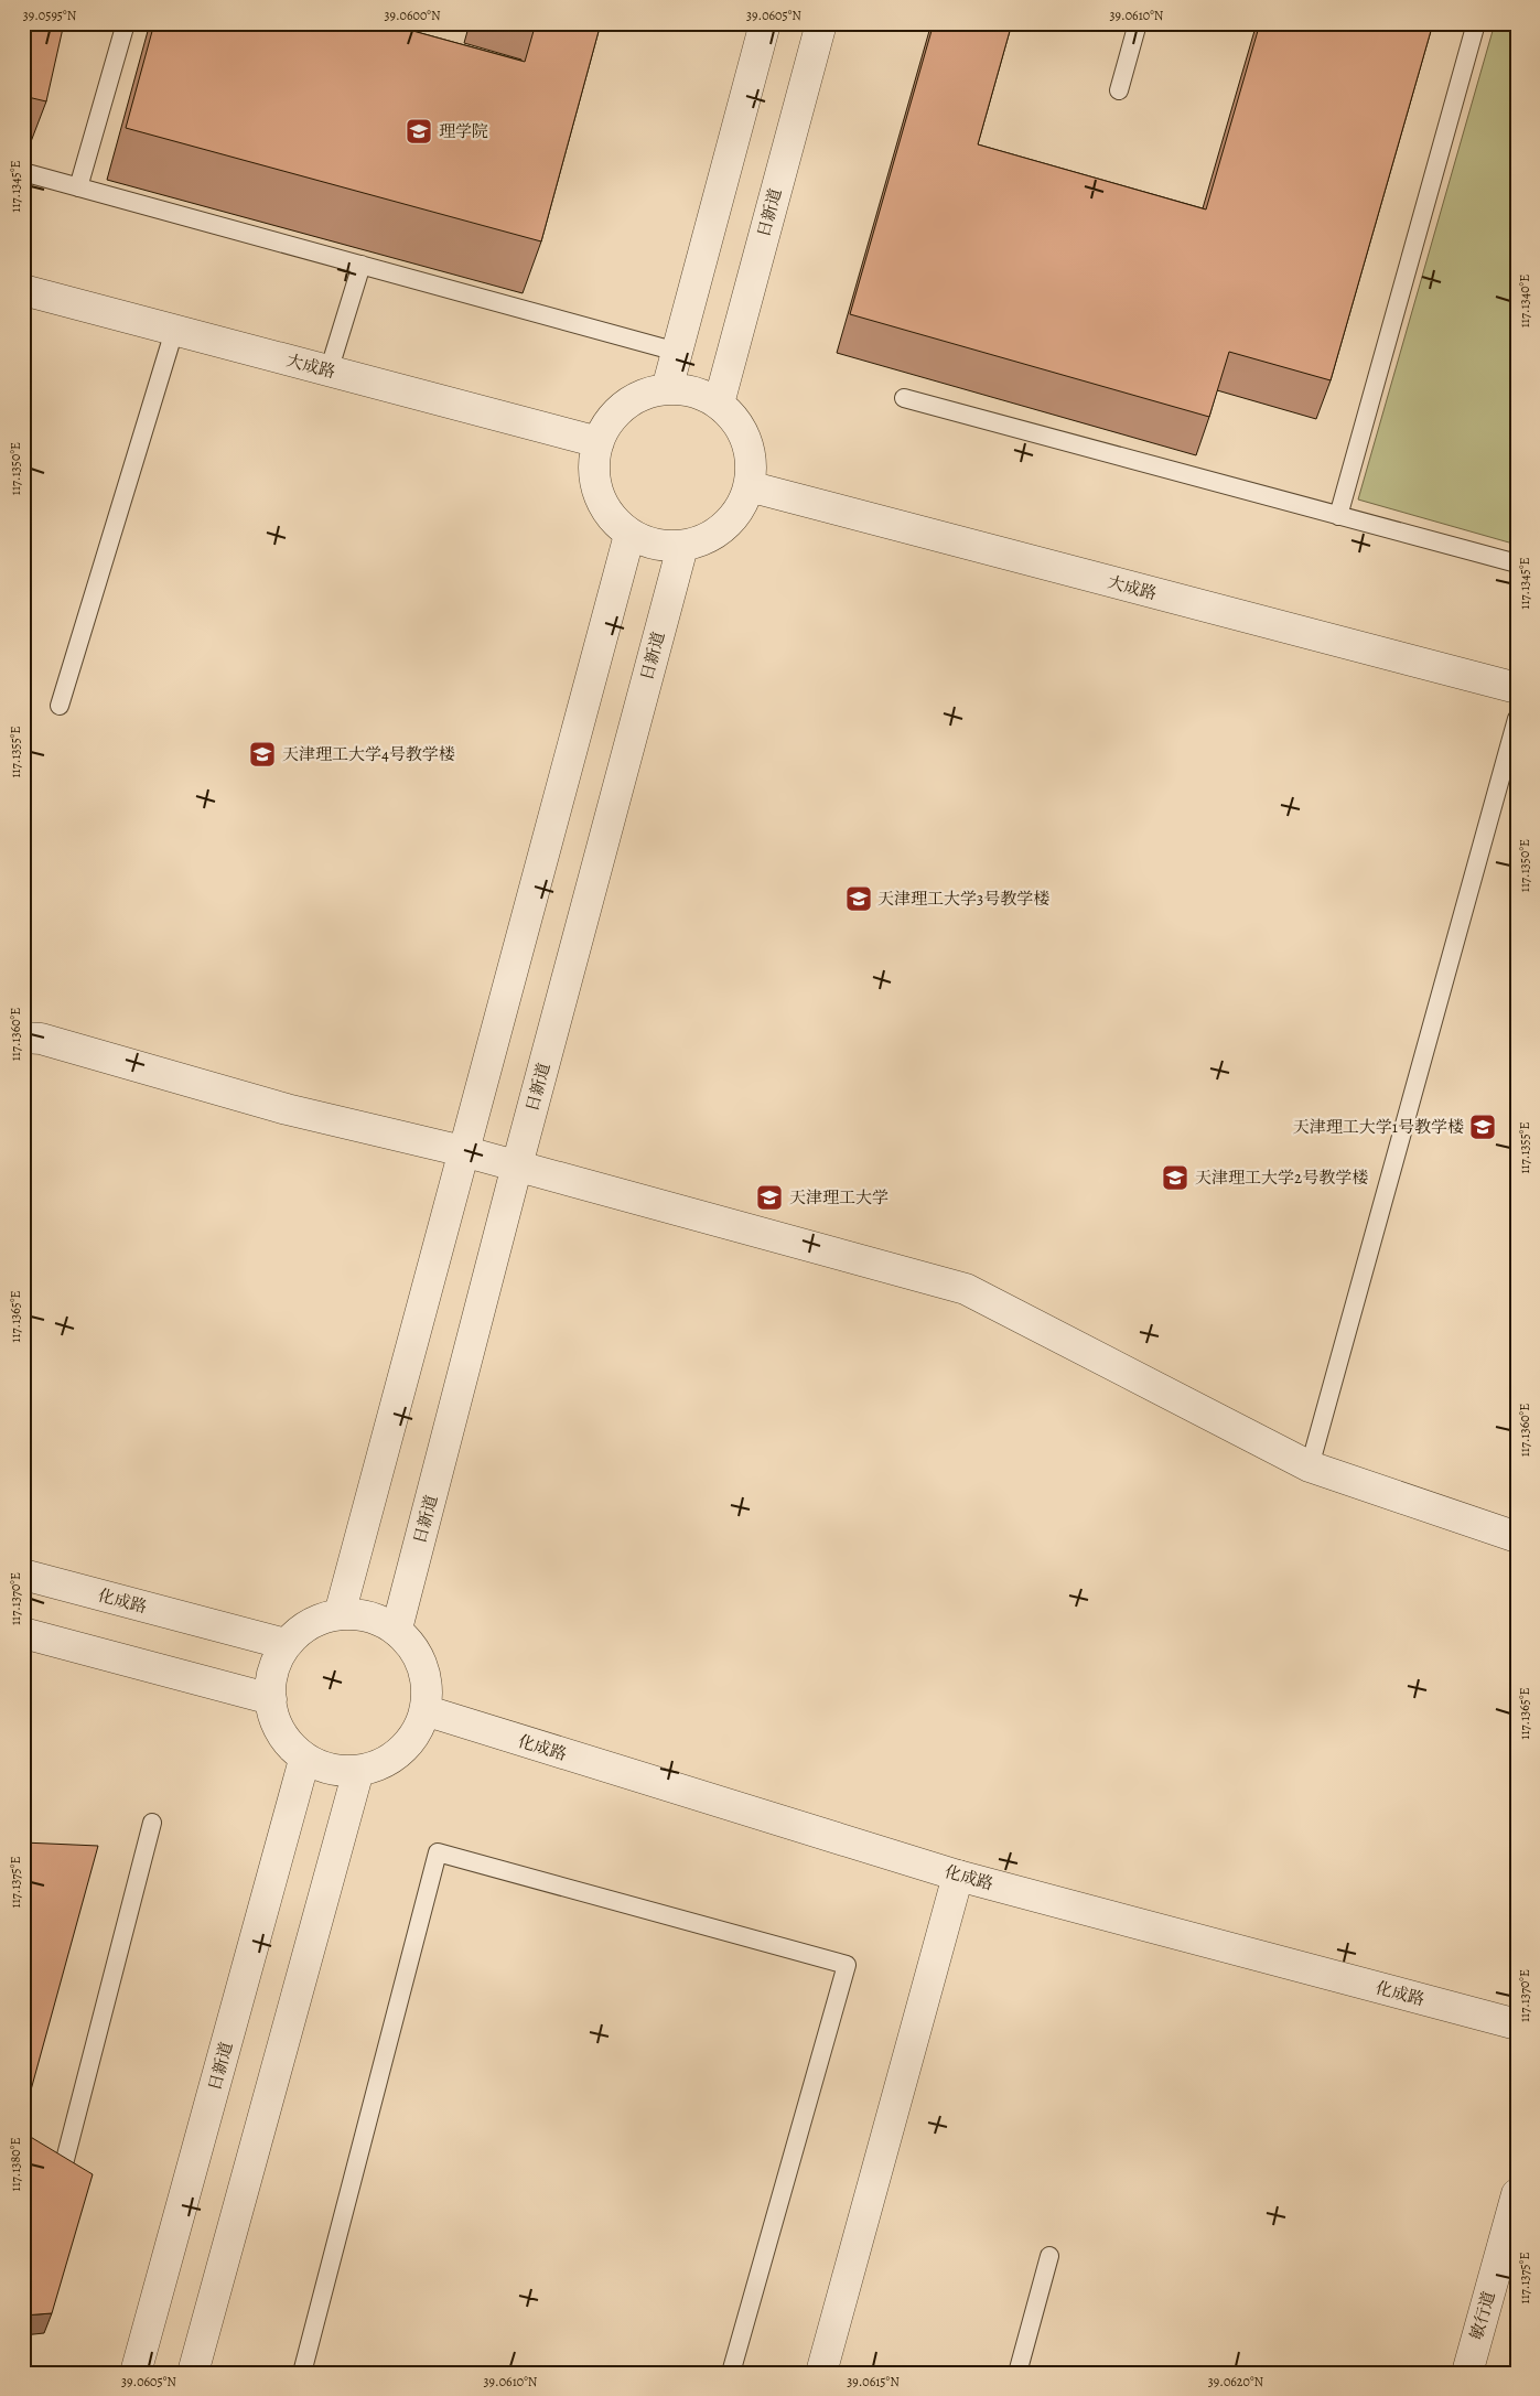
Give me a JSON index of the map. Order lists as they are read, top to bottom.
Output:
{
  "streets": {
    "street": [
      "日新道",
      "大成路",
      "化成路",
      "敏行道"
    ]
  },
  "crossings": [
    ["日新道", "大成路"],
    ["日新道", "化成路"]
  ],
  "places": {
    "school or university": [
      "理学院",
      "天津理工大学4号教学楼",
      "天津理工大学3号教学楼",
      "天津理工大学1号教学楼",
      "天津理工大学2号教学楼",
      "天津理工大学"
    ]
  },
  "coordinates": [
    "39.0595°N",
    "39.0600°N",
    "39.0605°N",
    "39.0610°N",
    "117.1345°E",
    "117.1340°E",
    "117.1350°E",
    "117.1355°E",
    "117.1360°E",
    "117.1365°E",
    "117.1370°E",
    "117.1375°E",
    "117.1380°E",
    "39.0615°N",
    "39.0620°N"
  ]
}
